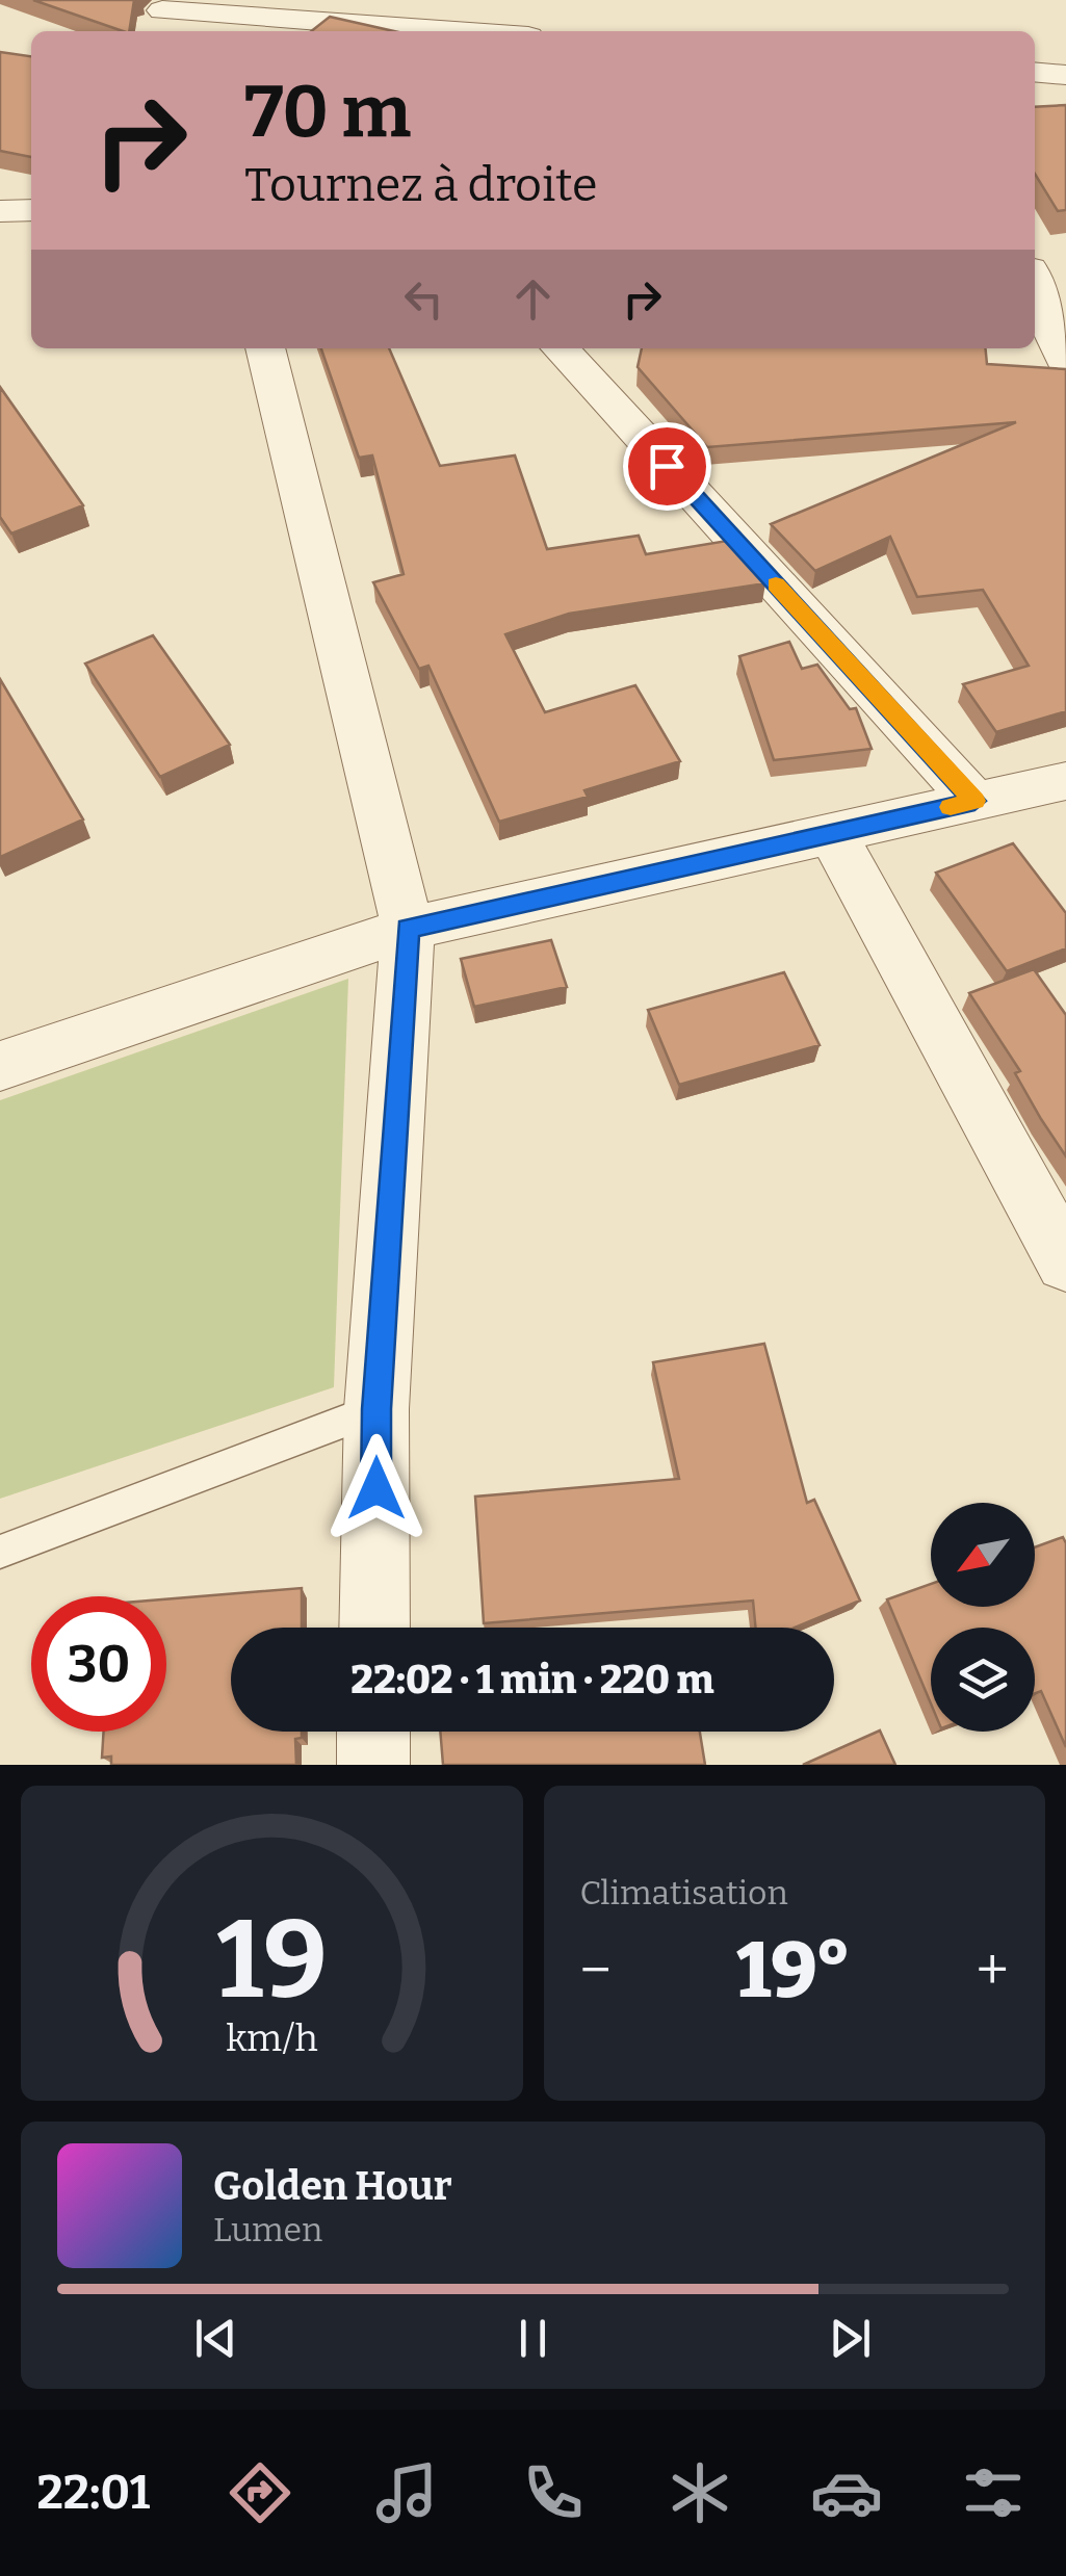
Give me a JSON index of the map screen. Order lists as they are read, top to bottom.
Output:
{
  "north": "bottom left",
  "page": {
    "turn": ["70 m", "Tournez à droite"],
    "limit": "30",
    "trip": "22:02 · 1 min · 220 m",
    "tile": "Climatisation",
    "heat": ["−", "19°", "+"],
    "song": ["Golden Hour", "Lumen"],
    "tabs": "22:01",
    "gauge": ["19", "km/h"]
  }
}
